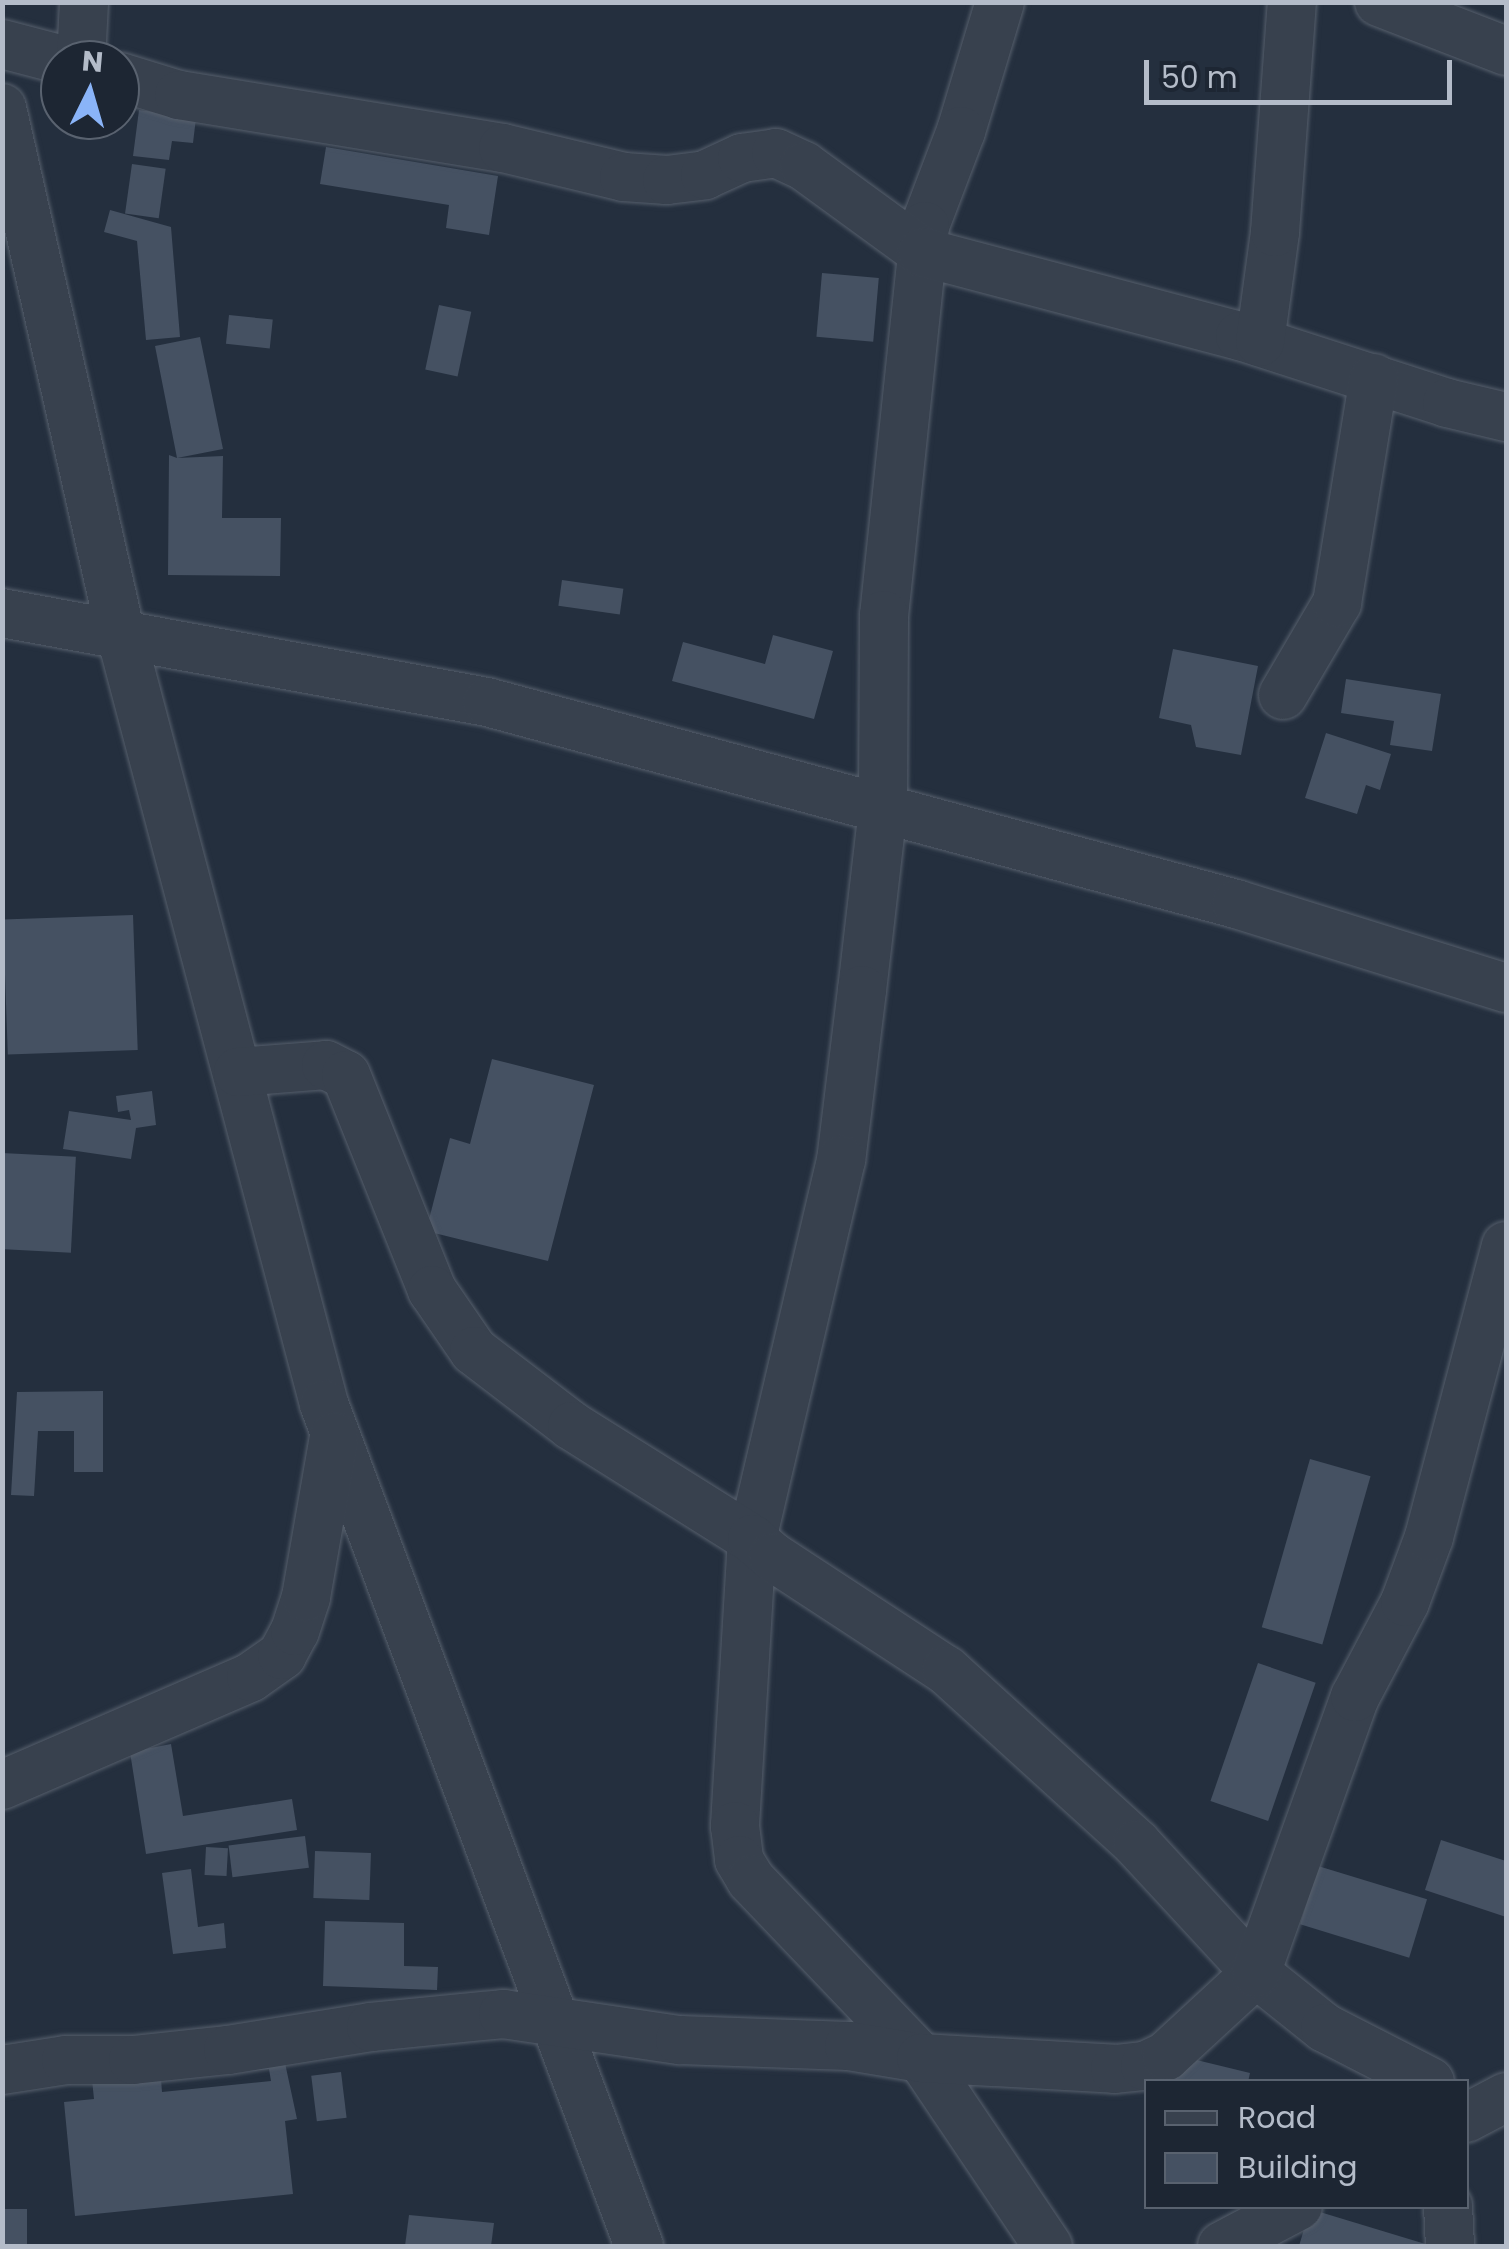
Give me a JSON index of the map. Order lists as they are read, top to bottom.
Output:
{
  "legend": ["Road", "Building"],
  "scale_bar": "50 m",
  "north": "top"
}
